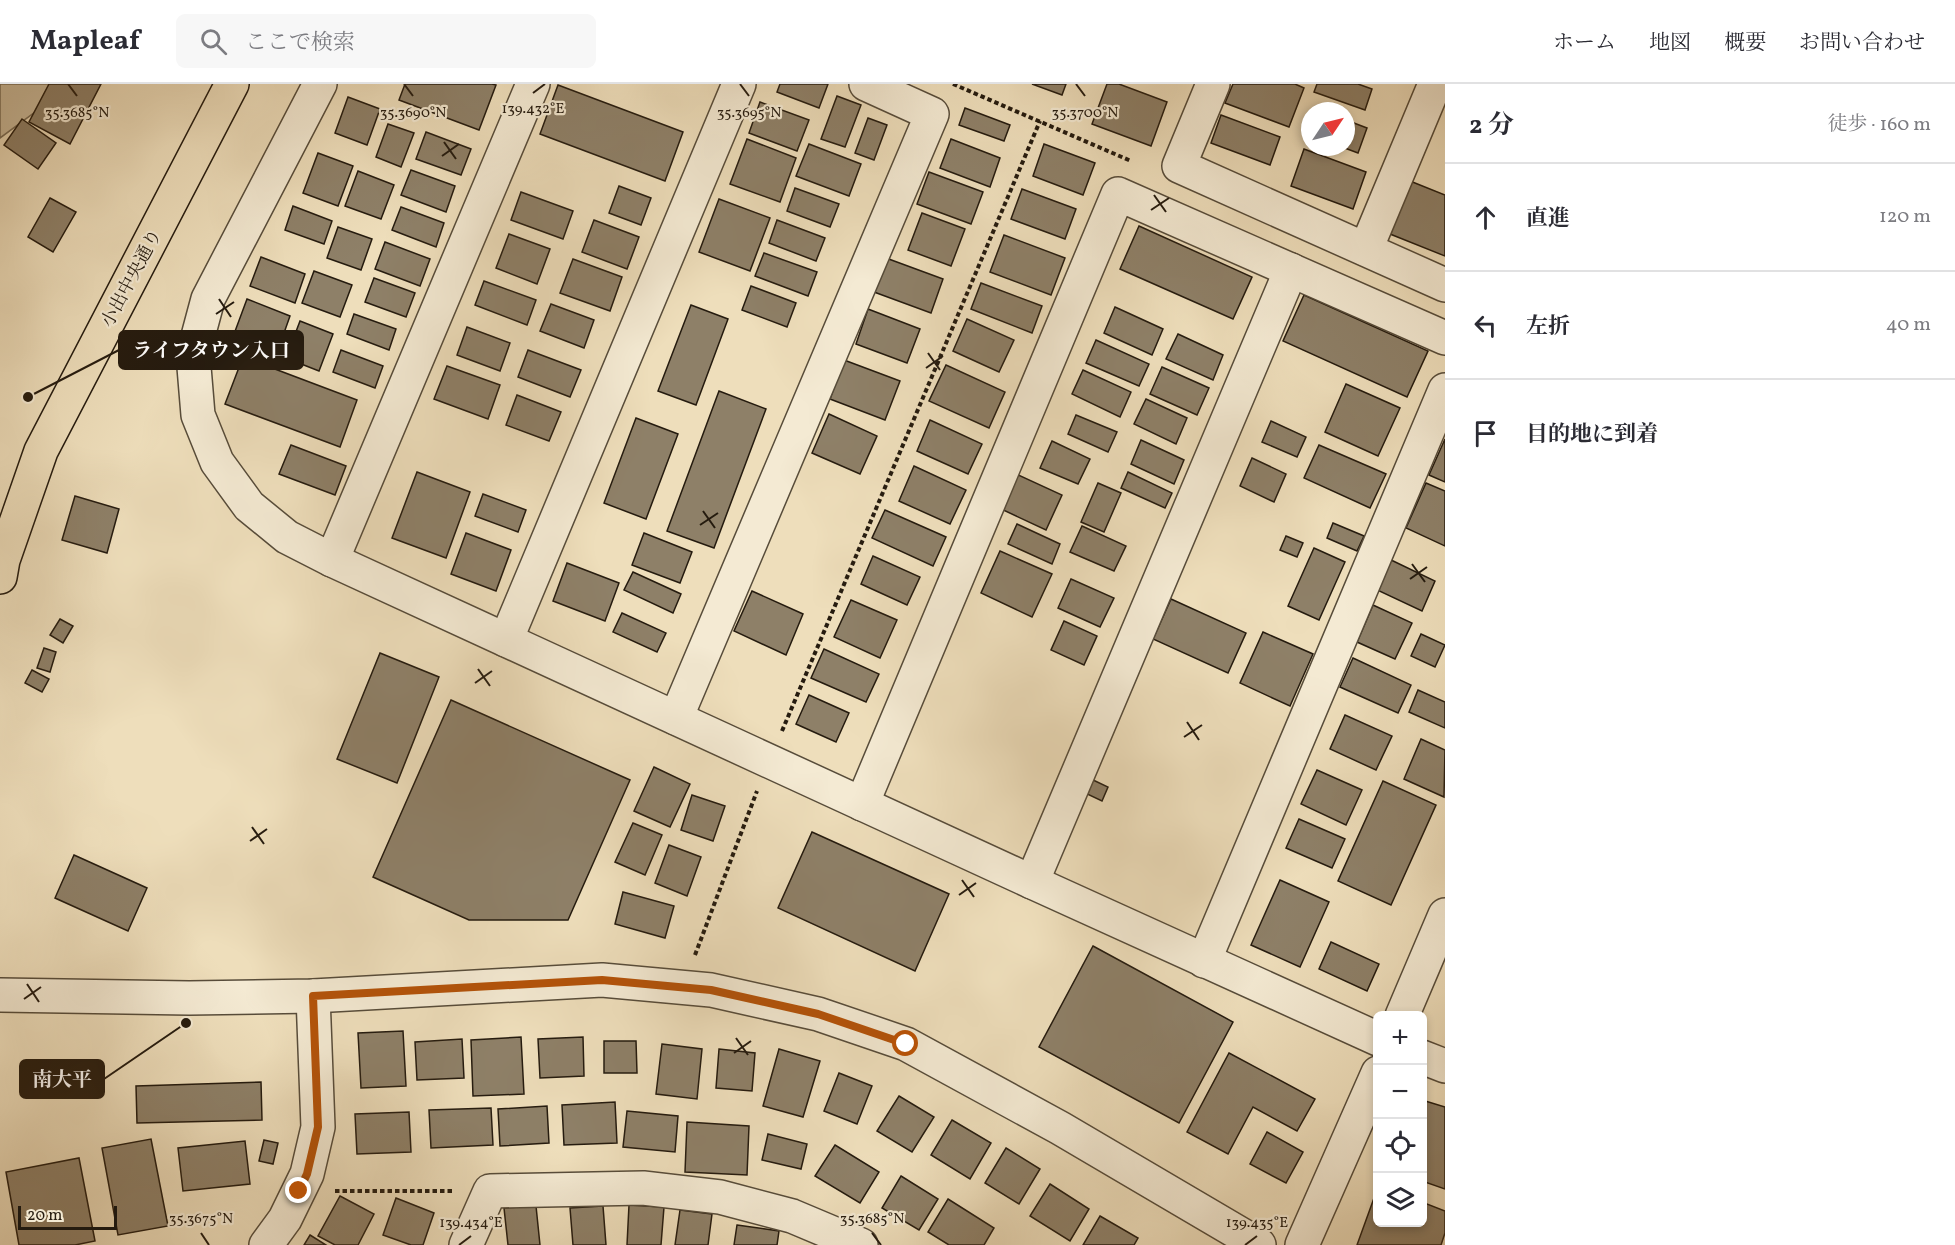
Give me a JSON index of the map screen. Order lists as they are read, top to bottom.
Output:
{
  "streets": {
    "main road": ["小出中央通り"]
  },
  "places": ["ライフタウン入口", "南大平"],
  "scale_bar": "20 m",
  "north": "top right",
  "page": {
    "header": "Mapleaf",
    "search": "ここで検索",
    "nav": [
      "ホーム",
      "地図",
      "概要",
      "お問い合わせ"
    ],
    "heading": ["2 分", "徒歩 · 160 m"],
    "list": [
      ["直進", "120 m"],
      ["左折", "40 m"],
      "目的地に到着"
    ],
    "map_buttons": ["+", "−"],
    "scale": "20 m"
  },
  "coordinates": [
    "139.432°E",
    "35.3685°N",
    "35.3690°N",
    "35.3695°N",
    "35.3700°N",
    "35.3675°N",
    "139.434°E",
    "139.435°E"
  ]
}
